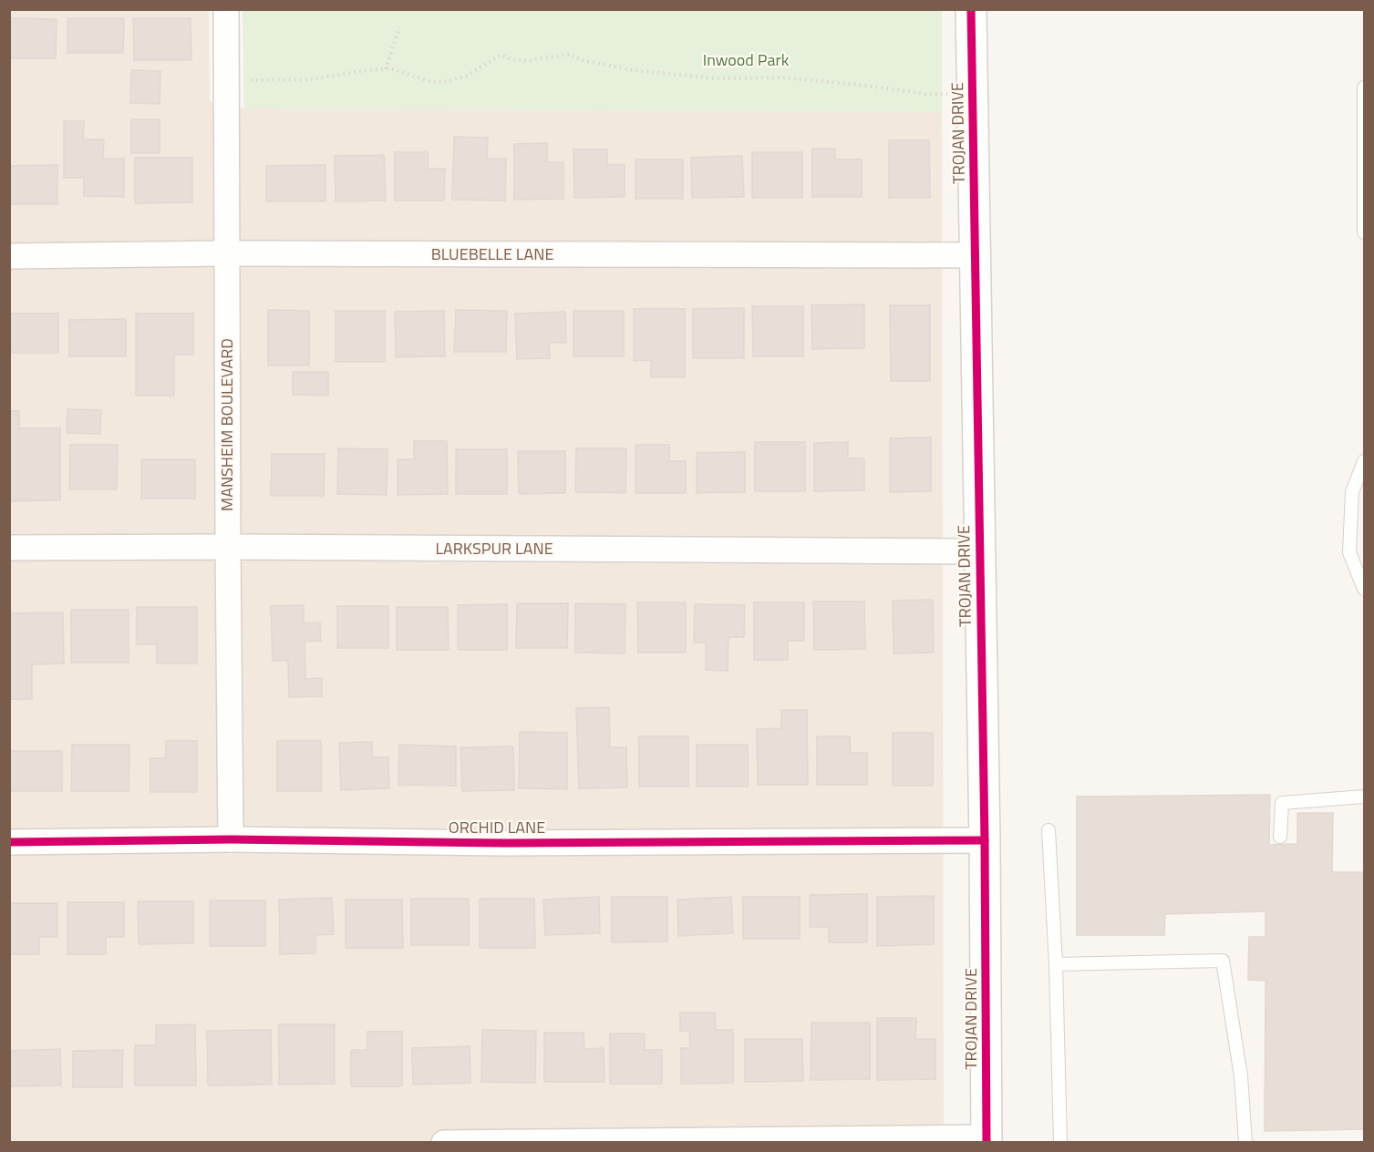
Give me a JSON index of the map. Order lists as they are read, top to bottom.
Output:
{
  "streets": {
    "street": [
      "TROJAN DRIVE",
      "BLUEBELLE LANE",
      "MANSHEIM BOULEVARD",
      "LARKSPUR LANE",
      "ORCHID LANE"
    ]
  },
  "crossings": [
    ["TROJAN DRIVE", "BLUEBELLE LANE"],
    ["TROJAN DRIVE", "LARKSPUR LANE"],
    ["TROJAN DRIVE", "ORCHID LANE"],
    ["BLUEBELLE LANE", "MANSHEIM BOULEVARD"],
    ["MANSHEIM BOULEVARD", "LARKSPUR LANE"],
    ["MANSHEIM BOULEVARD", "ORCHID LANE"]
  ],
  "parks": ["Inwood Park"]
}
